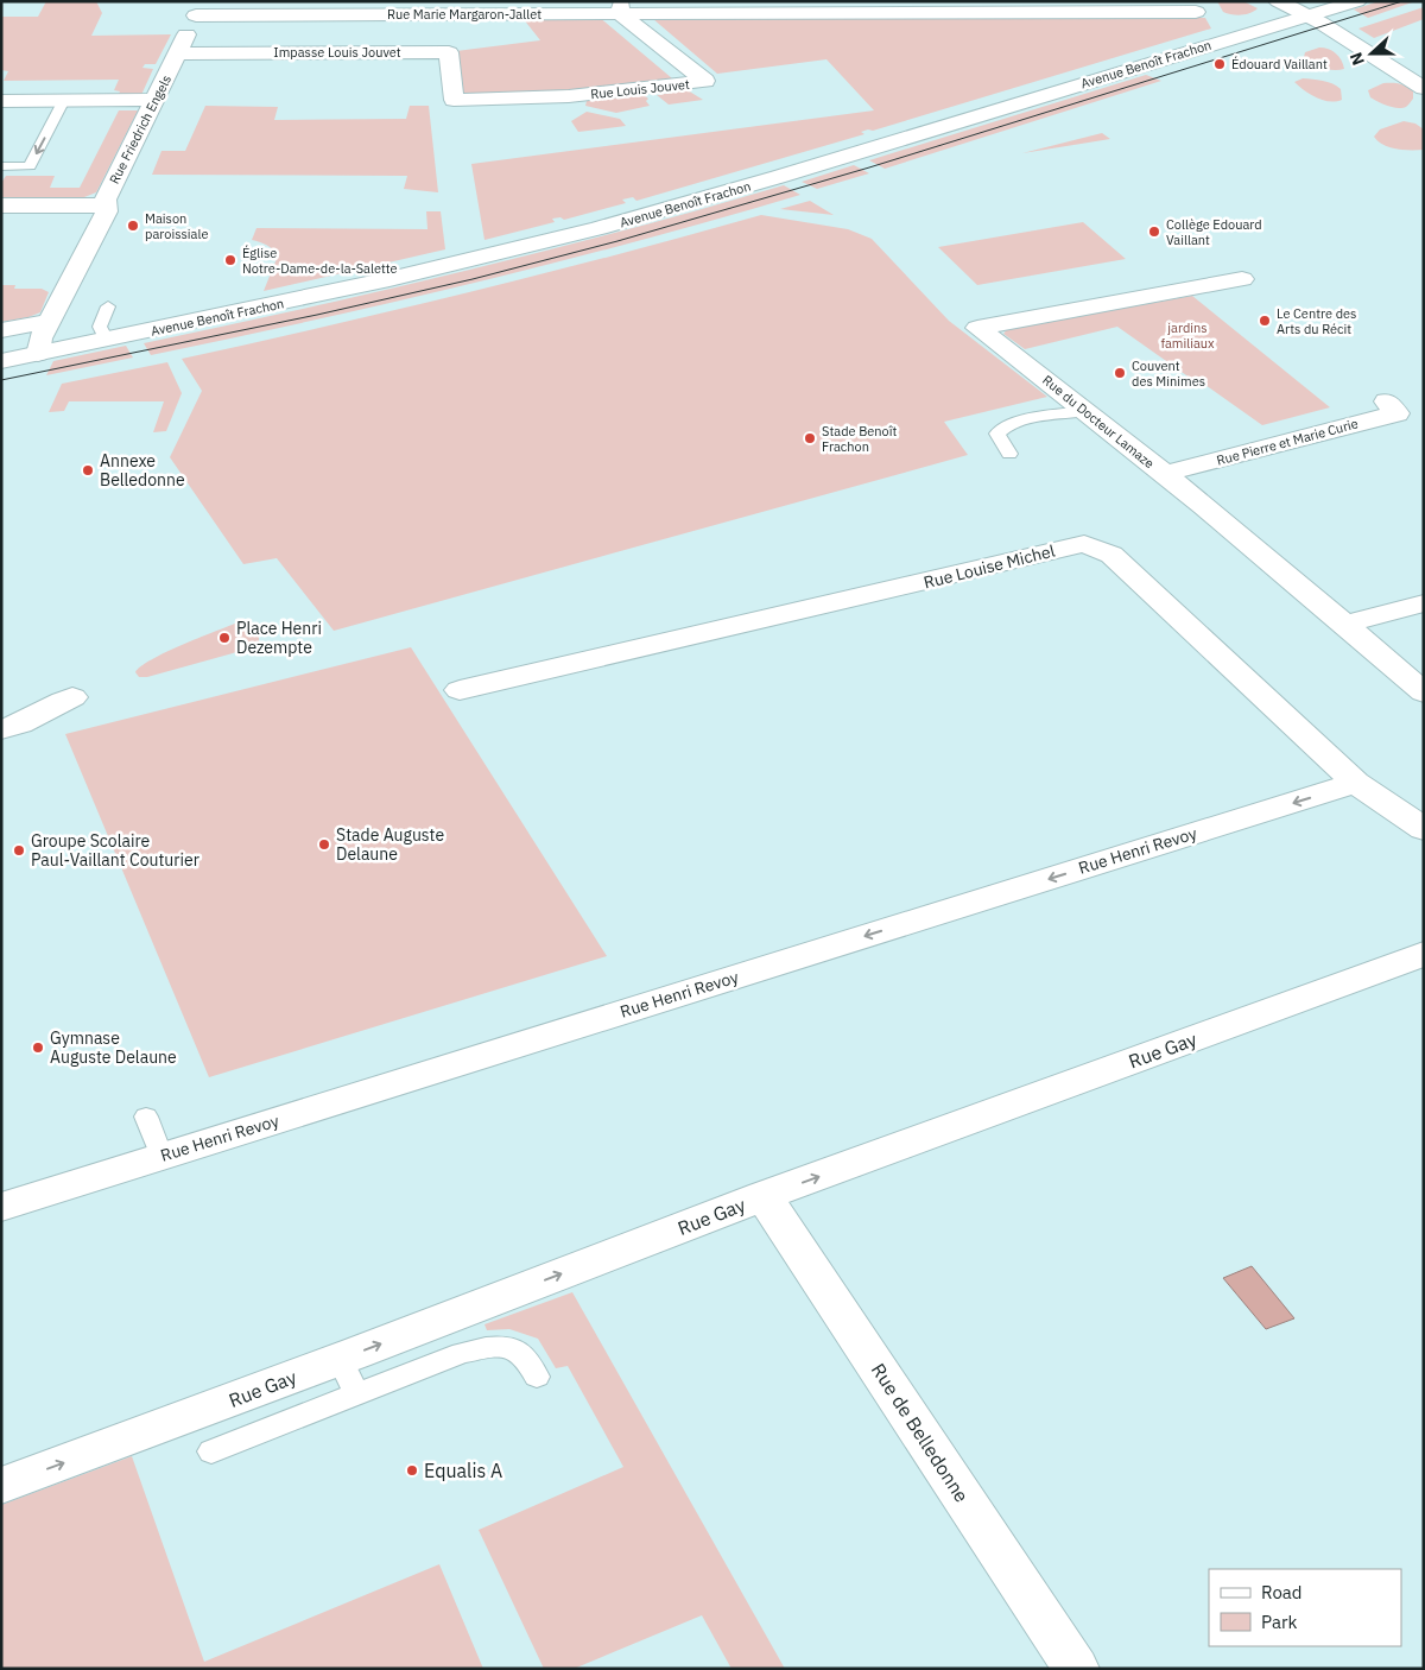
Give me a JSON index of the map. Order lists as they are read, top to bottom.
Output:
{
  "streets": {
    "street": [
      "Rue Marie Margaron-Jallet",
      "Impasse Louis Jouvet",
      "Avenue Benoît Frachon",
      "Rue Louis Jouvet",
      "Rue Friedrich Engels",
      "Rue du Docteur Lamaze",
      "Rue Pierre et Marie Curie",
      "Rue Louise Michel",
      "Rue Henri Revoy",
      "Rue Gay",
      "Rue de Belledonne"
    ]
  },
  "crossings": [
    ["Rue Marie Margaron-Jallet", "Rue Louis Jouvet"],
    ["Rue Marie Margaron-Jallet", "Rue Friedrich Engels"],
    ["Impasse Louis Jouvet", "Rue Louis Jouvet"],
    ["Impasse Louis Jouvet", "Rue Friedrich Engels"],
    ["Avenue Benoît Frachon", "Rue Friedrich Engels"],
    ["Rue du Docteur Lamaze", "Rue Pierre et Marie Curie"],
    ["Rue Louise Michel", "Rue Henri Revoy"],
    ["Rue Gay", "Rue de Belledonne"]
  ],
  "one_way": ["Rue Henri Revoy", "Rue Gay"],
  "parks": ["jardins familiaux"],
  "places": [
    "Édouard Vaillant",
    "Maison paroissiale",
    "Collège Edouard Vaillant",
    "Église Notre-Dame-de-la-Salette",
    "Le Centre des Arts du Récit",
    "Couvent des Minimes",
    "Stade Benoît Frachon",
    "Annexe Belledonne",
    "Place Henri Dezempte",
    "Stade Auguste Delaune",
    "Groupe Scolaire Paul-Vaillant Couturier",
    "Gymnase Auguste Delaune",
    "Equalis A"
  ],
  "legend": ["Road", "Park"],
  "north": "left"
}
